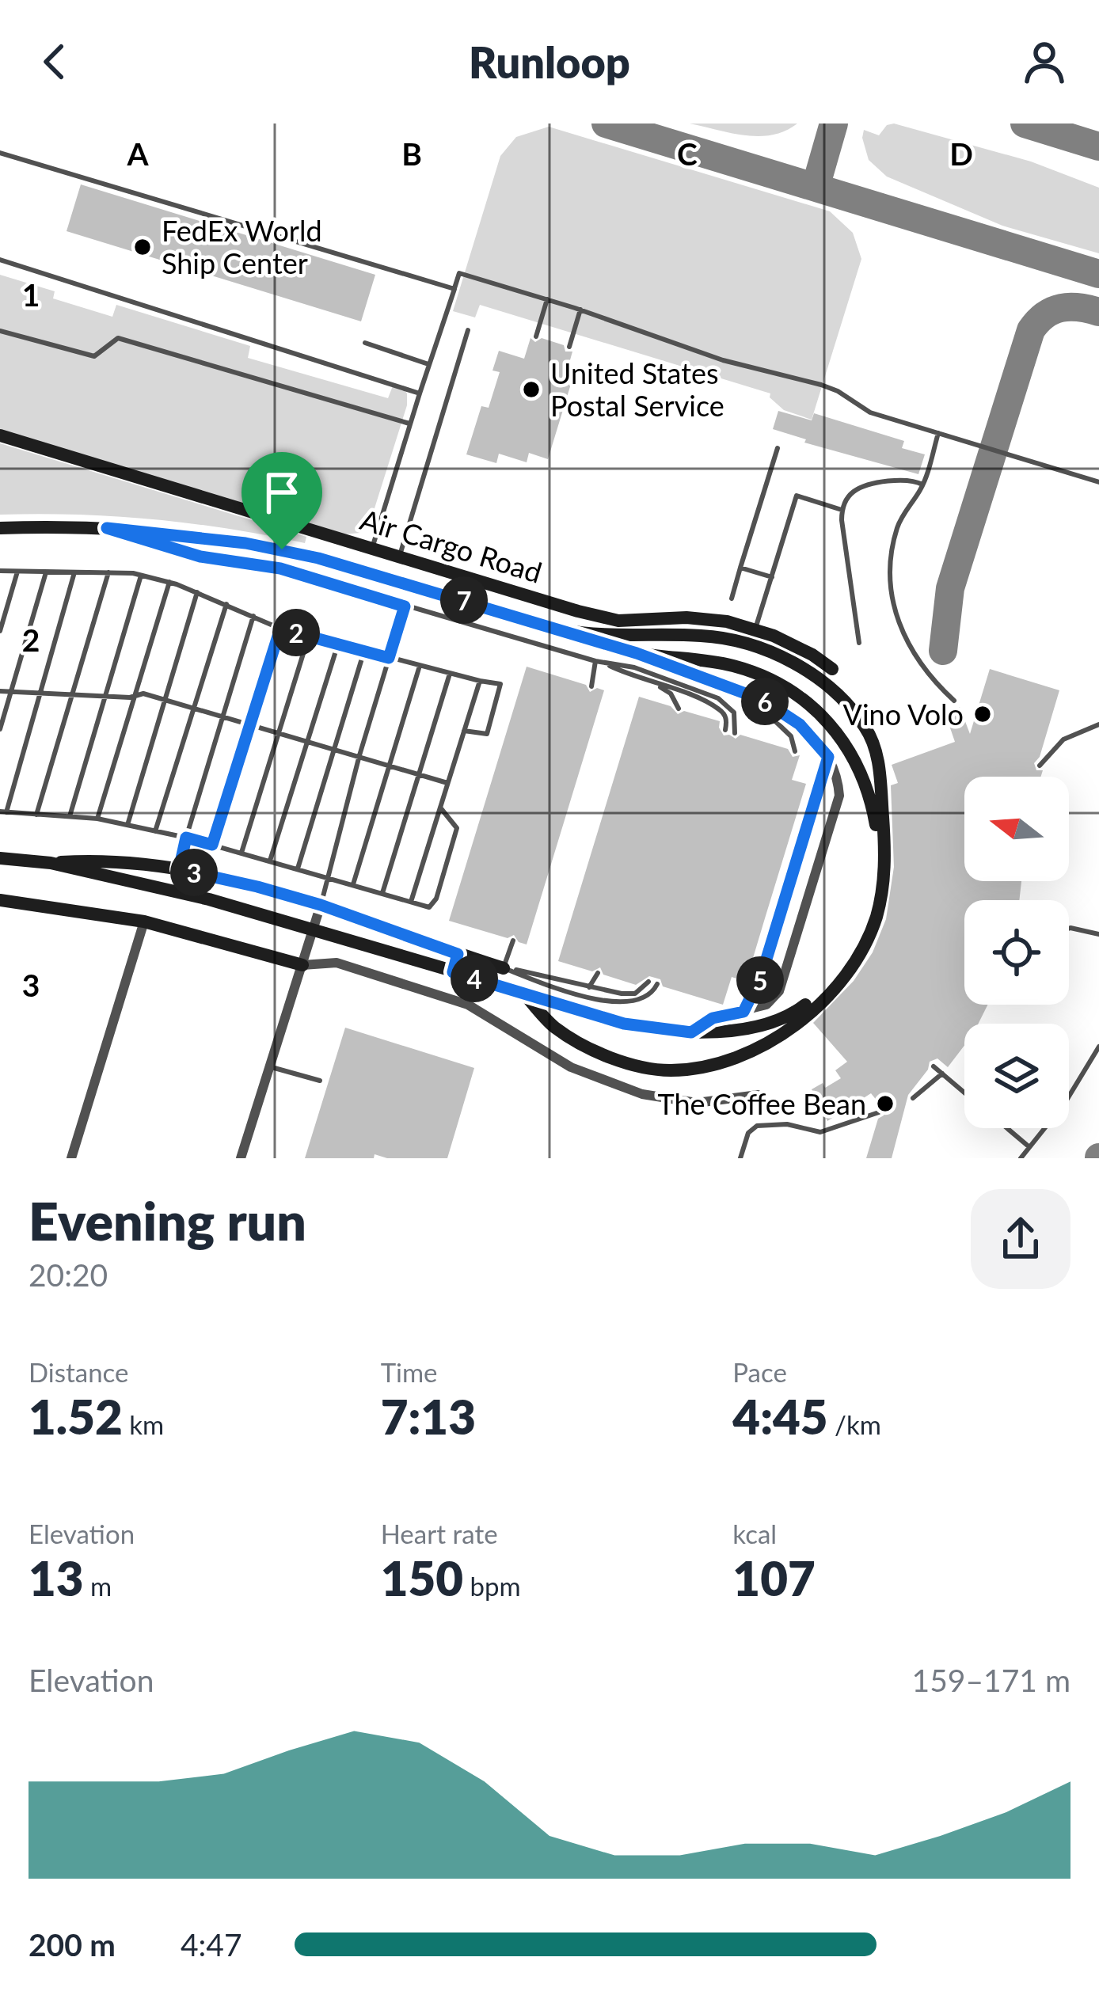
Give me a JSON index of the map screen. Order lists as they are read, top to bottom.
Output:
{
  "streets": {
    "main road": ["Air Cargo Road"]
  },
  "places": [
    "FedEx World Ship Center",
    "United States Postal Service",
    "Vino Volo",
    "The Coffee Bean"
  ],
  "north": "left",
  "page": {
    "header": "Runloop",
    "pins": [
      "7",
      "2",
      "6",
      "3",
      "4",
      "5"
    ],
    "heading": ["Evening run", "20:20"],
    "stats": [
      ["Distance", "1.52 km"],
      ["Time", "7:13"],
      ["Pace", "4:45 /km"],
      ["Elevation", "13 m"],
      ["Heart rate", "150 bpm"],
      ["kcal", "107"]
    ],
    "chart": ["Elevation", "159–171 m"],
    "list": [
      {
        "name": "200 m",
        "note": "4:47"
      }
    ]
  },
  "grid": {
    "columns": [
      "A",
      "B",
      "C",
      "D"
    ],
    "rows": ["1", "2", "3"]
  }
}
